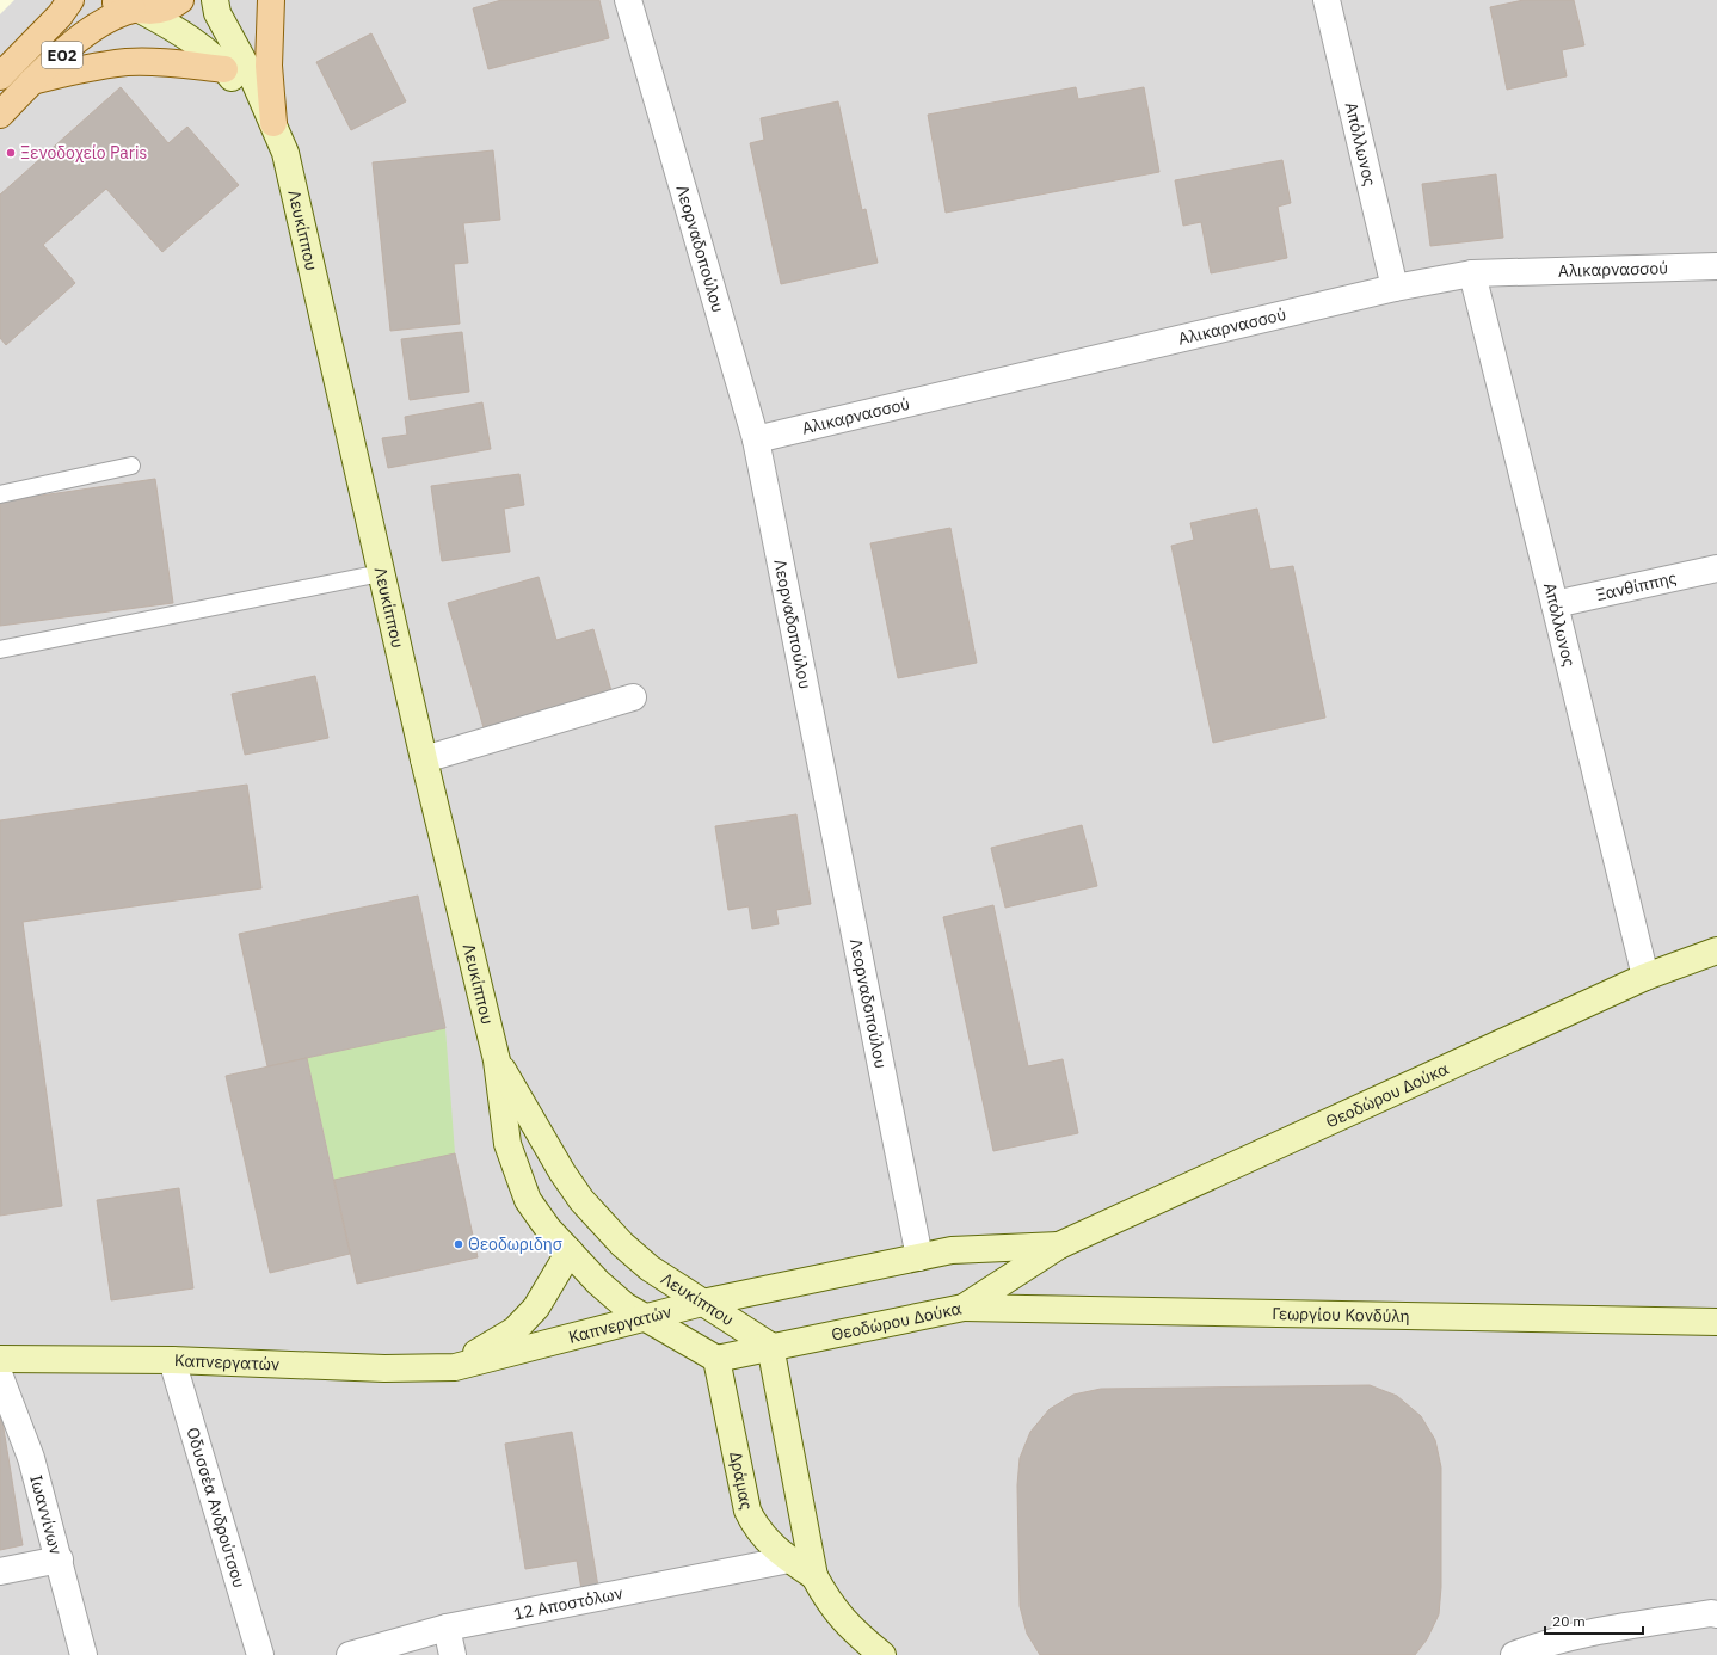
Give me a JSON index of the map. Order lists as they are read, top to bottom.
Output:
{
  "streets": {
    "main road": [
      "ΕΟ2",
      "Λευκίππου",
      "Θεοδώρου Δούκα",
      "Γεωργίου Κονδύλη",
      "Καπνεργατών",
      "Δράμας"
    ],
    "street": [
      "Απόλλωνος",
      "Λεορναδοπούλου",
      "Αλικαρνασσού",
      "Ξανθίππης",
      "Οδυσσέα Ανδρούτσου",
      "Ιωαννίνων",
      "12 Αποστόλων"
    ]
  },
  "crossings": [
    ["ΕΟ2", "Λευκίππου"],
    ["Απόλλωνος", "Αλικαρνασσού"],
    ["Απόλλωνος", "Ξανθίππης"],
    ["Απόλλωνος", "Θεοδώρου Δούκα"],
    ["Λευκίππου", "Θεοδώρου Δούκα"],
    ["Λευκίππου", "Καπνεργατών"],
    ["Λευκίππου", "Δράμας"],
    ["Λεορναδοπούλου", "Αλικαρνασσού"],
    ["Λεορναδοπούλου", "Θεοδώρου Δούκα"],
    ["Θεοδώρου Δούκα", "Γεωργίου Κονδύλη"],
    ["Θεοδώρου Δούκα", "Καπνεργατών"],
    ["Θεοδώρου Δούκα", "Δράμας"],
    ["Καπνεργατών", "Οδυσσέα Ανδρούτσου"],
    ["Δράμας", "12 Αποστόλων"]
  ],
  "places": ["Ξενοδοχείο Paris", "Θεοδωριδησ"],
  "scale_bar": "20 m"
}
